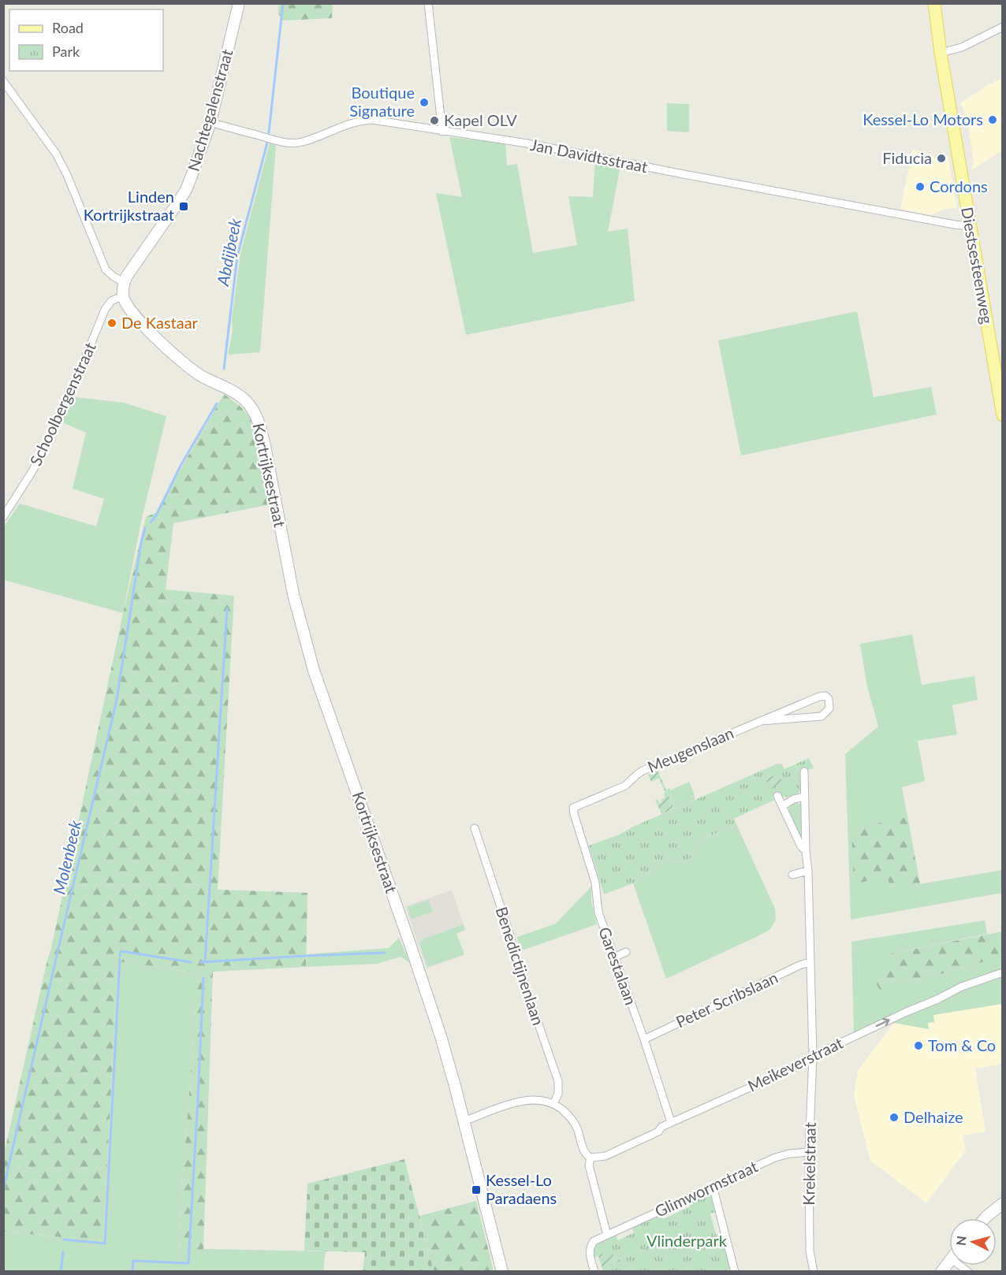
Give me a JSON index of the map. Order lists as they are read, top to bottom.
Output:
{
  "streets": {
    "main road": ["Diestsesteenweg"],
    "street": [
      "Nachtegalenstraat",
      "Jan Davidtsstraat",
      "Schoolbergenstraat",
      "Kortrijksestraat",
      "Meugenslaan",
      "Benedictijnenlaan",
      "Garestalaan",
      "Peter Scribslaan",
      "Meikeverstraat",
      "Krekelstraat",
      "Glimwormstraat"
    ]
  },
  "crossings": [
    ["Nachtegalenstraat", "Jan Davidtsstraat"],
    ["Jan Davidtsstraat", "Diestsesteenweg"],
    ["Schoolbergenstraat", "Kortrijksestraat"],
    ["Meugenslaan", "Garestalaan"],
    ["Garestalaan", "Peter Scribslaan"],
    ["Garestalaan", "Meikeverstraat"],
    ["Peter Scribslaan", "Krekelstraat"],
    ["Meikeverstraat", "Krekelstraat"],
    ["Krekelstraat", "Glimwormstraat"]
  ],
  "one_way": ["Meikeverstraat"],
  "water": ["Abdijbeek", "Molenbeek"],
  "parks": ["Vlinderpark"],
  "places": {
    "other": [
      "Boutique Signature",
      "Kessel-Lo Motors",
      "Kapel OLV",
      "Fiducia",
      "Cordons",
      "De Kastaar",
      "Tom & Co",
      "Delhaize"
    ],
    "transit": ["Linden Kortrijkstraat", "Kessel-Lo Paradaens"]
  },
  "legend": ["Road", "Park"],
  "north": "left"
}
